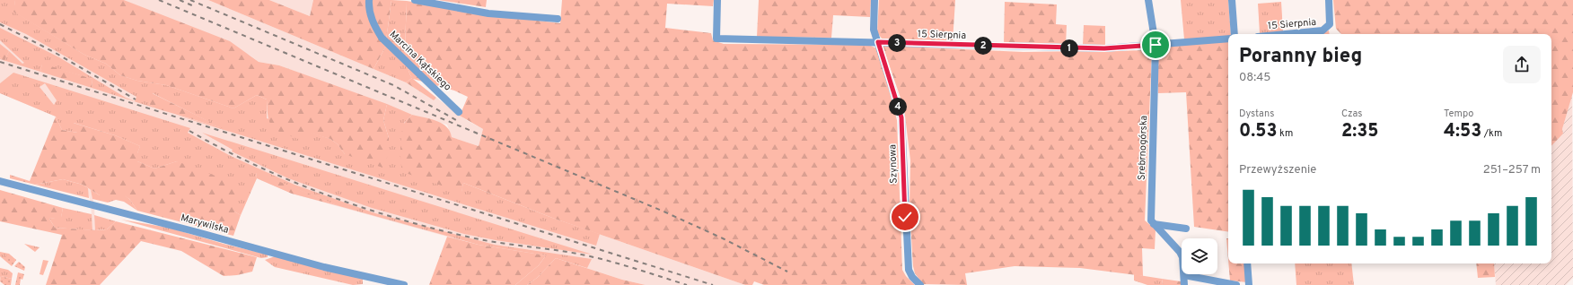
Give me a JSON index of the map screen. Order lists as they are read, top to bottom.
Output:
{
  "streets": {
    "street": [
      "15 Sierpnia",
      "Marcina Kątskiego",
      "Srebrnogórska",
      "Szynowa",
      "Marywilska"
    ]
  },
  "crossings": [
    ["15 Sierpnia", "Srebrnogórska"],
    ["15 Sierpnia", "Szynowa"]
  ],
  "page": {
    "pins": [
      "3",
      "2",
      "1",
      "4"
    ],
    "heading": ["Poranny bieg", "08:45"],
    "stats": [
      ["Dystans", "0.53 km"],
      ["Czas", "2:35"],
      ["Tempo", "4:53 /km"]
    ],
    "chart": ["Przewyższenie", "251–257 m"]
  }
}
